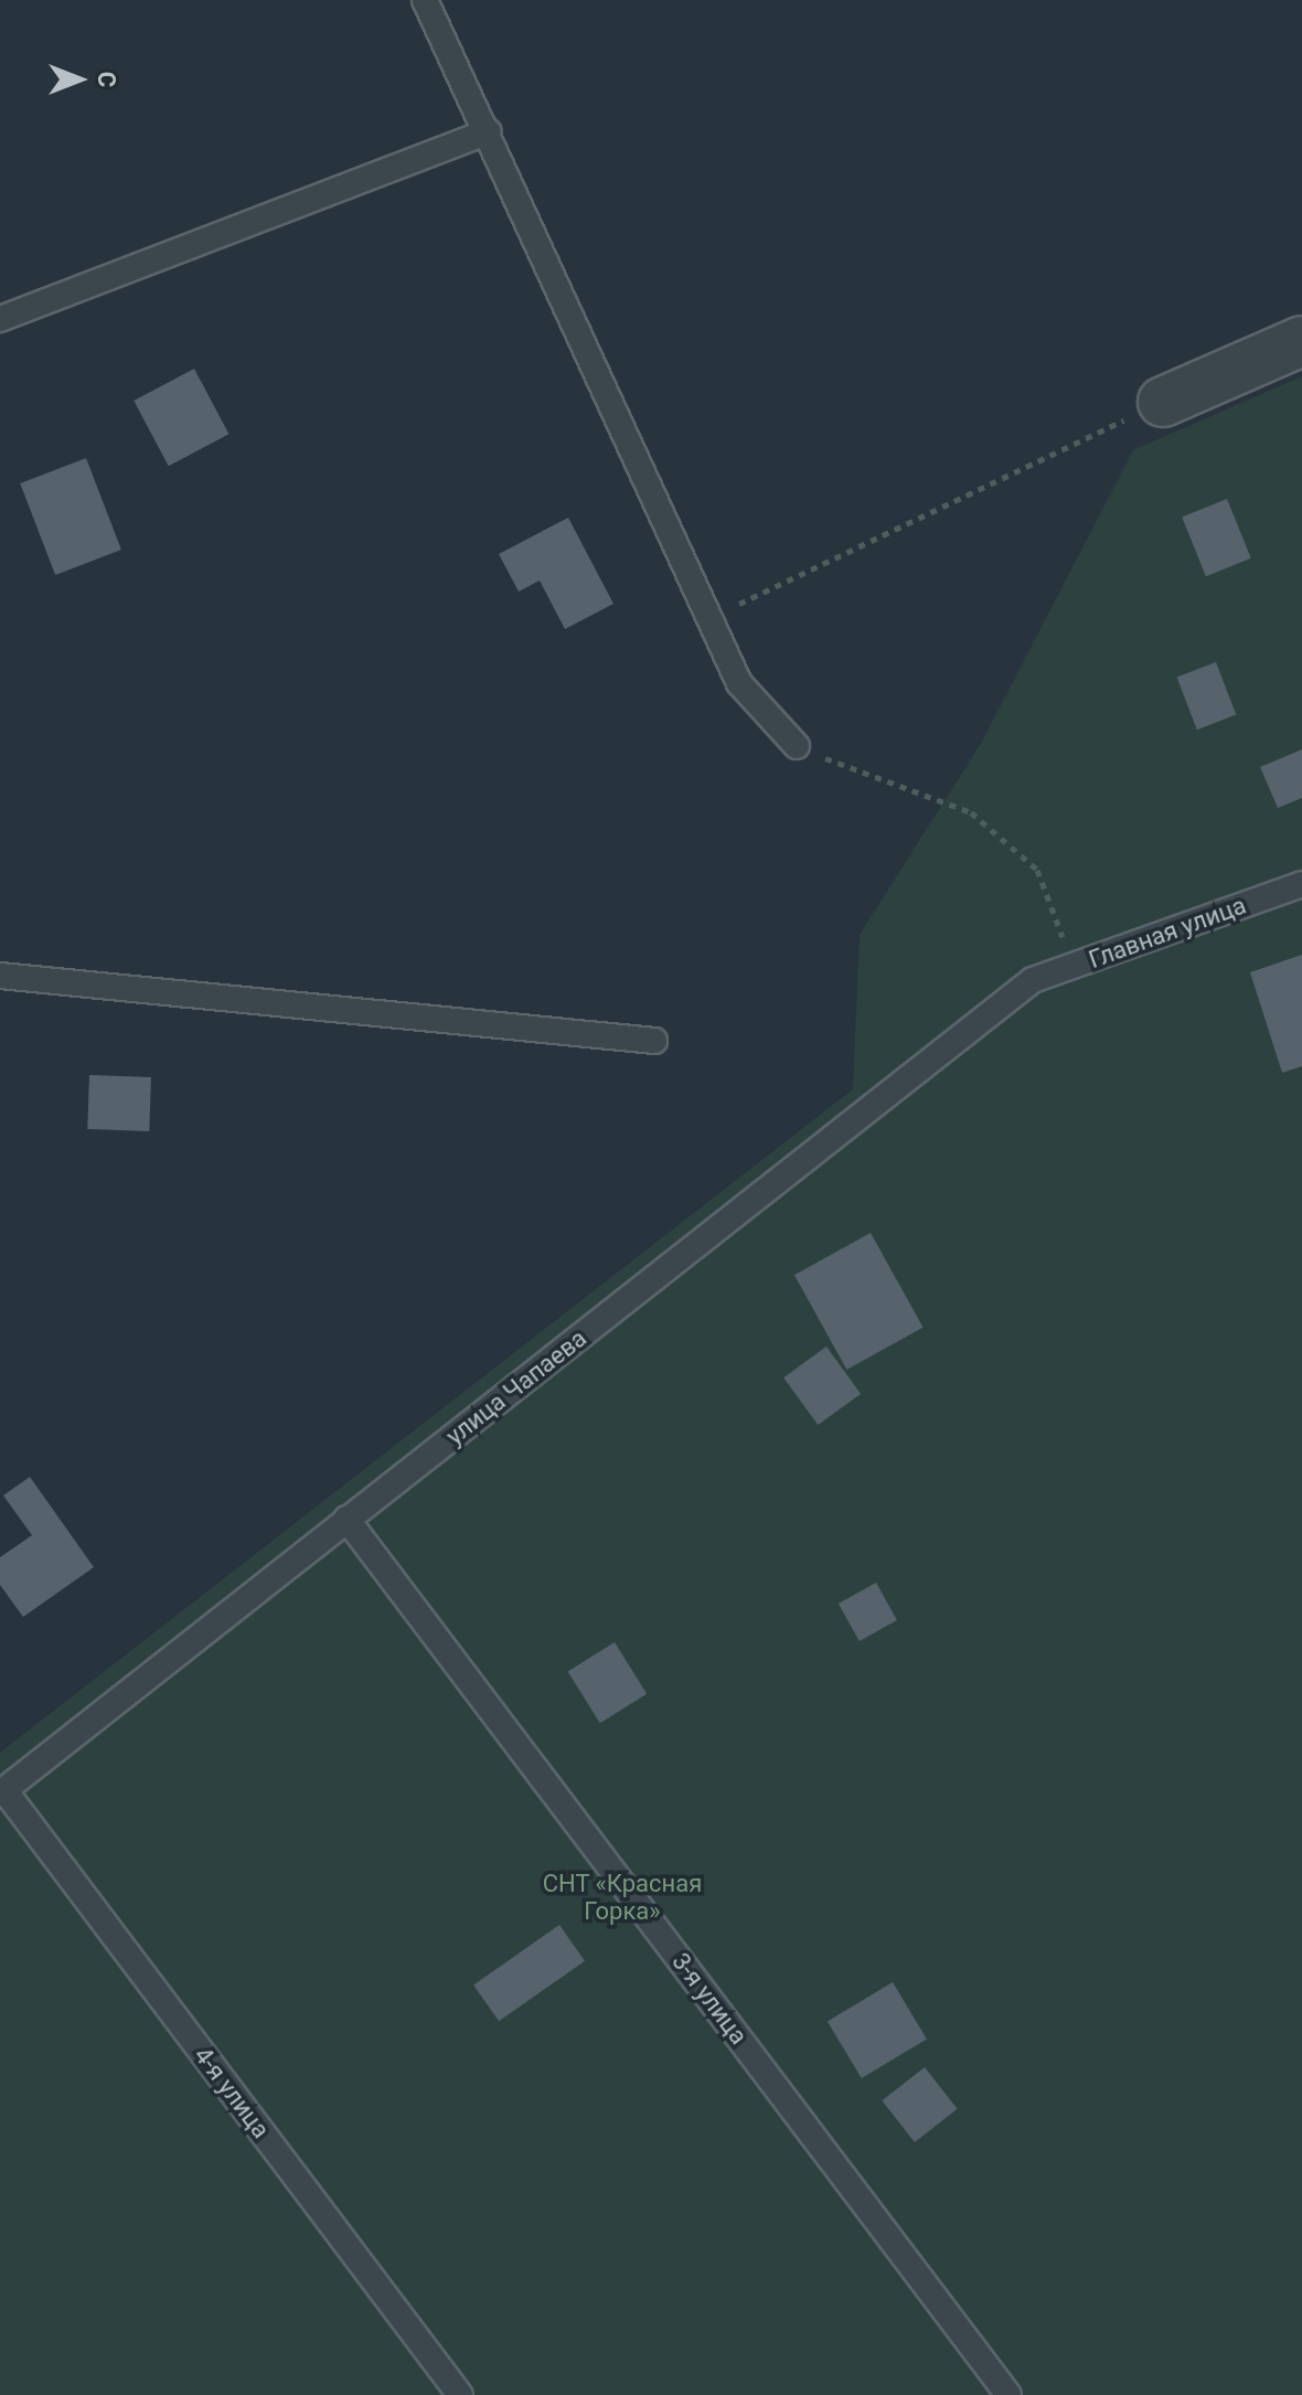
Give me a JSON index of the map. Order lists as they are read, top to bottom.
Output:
{
  "streets": {
    "lane": [
      "Главная улица",
      "улица Чапаева",
      "3-я улица",
      "4-я улица"
    ]
  },
  "crossings": [
    ["Главная улица", "улица Чапаева"],
    ["улица Чапаева", "3-я улица"],
    ["улица Чапаева", "4-я улица"]
  ],
  "parks": ["СНТ «Красная Горка»"],
  "north": "right"
}
